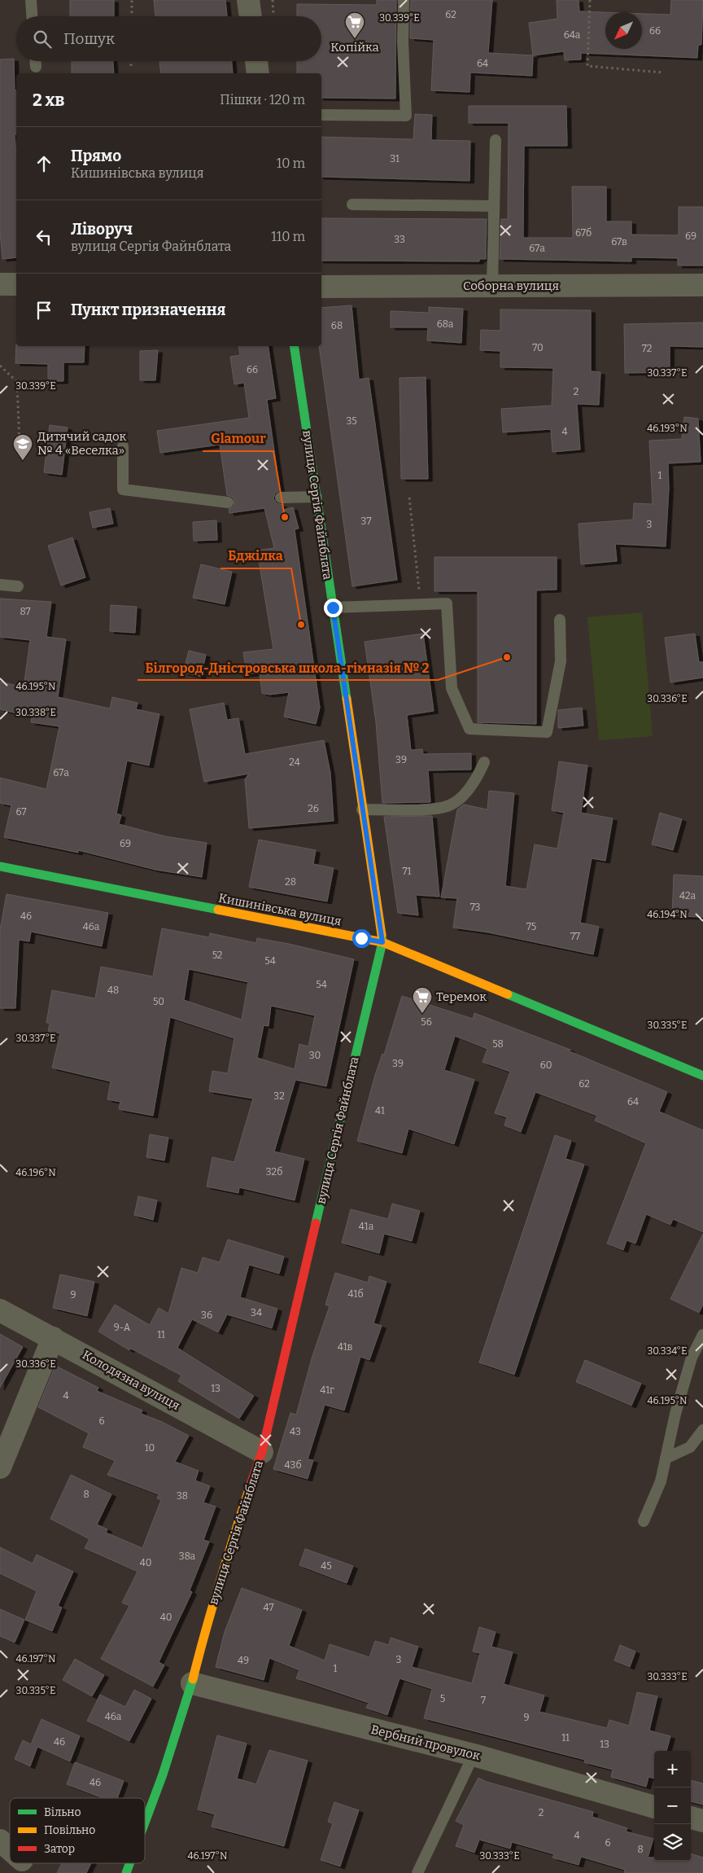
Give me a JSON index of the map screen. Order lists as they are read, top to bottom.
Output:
{
  "streets": {
    "street": [
      "Соборна вулиця",
      "вулиця Сергія Файнблата",
      "Кишинівська вулиця",
      "Колодязна вулиця",
      "Вербний провулок"
    ]
  },
  "crossings": [
    ["вулиця Сергія Файнблата", "Кишинівська вулиця"],
    ["вулиця Сергія Файнблата", "Колодязна вулиця"],
    ["вулиця Сергія Файнблата", "Вербний провулок"]
  ],
  "places": {
    "supermarket": ["Копійка", "Теремок"],
    "school or university": ["Дитячий садок № 4 «Веселка»"],
    "other": ["Glamour", "Бджілка", "Білгород-Дністровська школа-гімназія № 2"]
  },
  "house_numbers": [
    "62",
    "66",
    "64а",
    "64",
    "31",
    "67б",
    "69",
    "33",
    "67в",
    "67а",
    "68а",
    "68",
    "70",
    "72",
    "66",
    "2",
    "35",
    "4",
    "1",
    "37",
    "3",
    "87",
    "39",
    "24",
    "67а",
    "26",
    "67",
    "69",
    "71",
    "28",
    "42а",
    "73",
    "46",
    "46а",
    "75",
    "77",
    "52",
    "54",
    "54",
    "48",
    "50",
    "56",
    "58",
    "30",
    "39",
    "60",
    "62",
    "32",
    "64",
    "41",
    "32б",
    "41а",
    "41б",
    "9",
    "34",
    "36",
    "9-А",
    "11",
    "41в",
    "13",
    "41г",
    "4",
    "6",
    "43",
    "10",
    "43б",
    "8",
    "38",
    "38а",
    "40",
    "45",
    "47",
    "40",
    "3",
    "49",
    "1",
    "5",
    "7",
    "46а",
    "9",
    "11",
    "46",
    "13",
    "46",
    "2",
    "4",
    "6",
    "8"
  ],
  "legend": ["Вільно", "Повільно", "Затор"],
  "north": "bottom left",
  "page": {
    "search": "Пошук",
    "heading": ["2 хв", "Пішки · 120 m"],
    "list": [
      ["Прямо", "Кишинівська вулиця", "10 m"],
      ["Ліворуч", "вулиця Сергія Файнблата", "110 m"],
      "Пункт призначення"
    ],
    "map_buttons": ["+", "−"]
  },
  "coordinates": [
    "30.339°E",
    "30.337°E",
    "46.193°N",
    "46.195°N",
    "30.336°E",
    "30.338°E",
    "46.194°N",
    "30.335°E",
    "46.196°N",
    "30.334°E",
    "46.197°N",
    "30.333°E"
  ]
}
